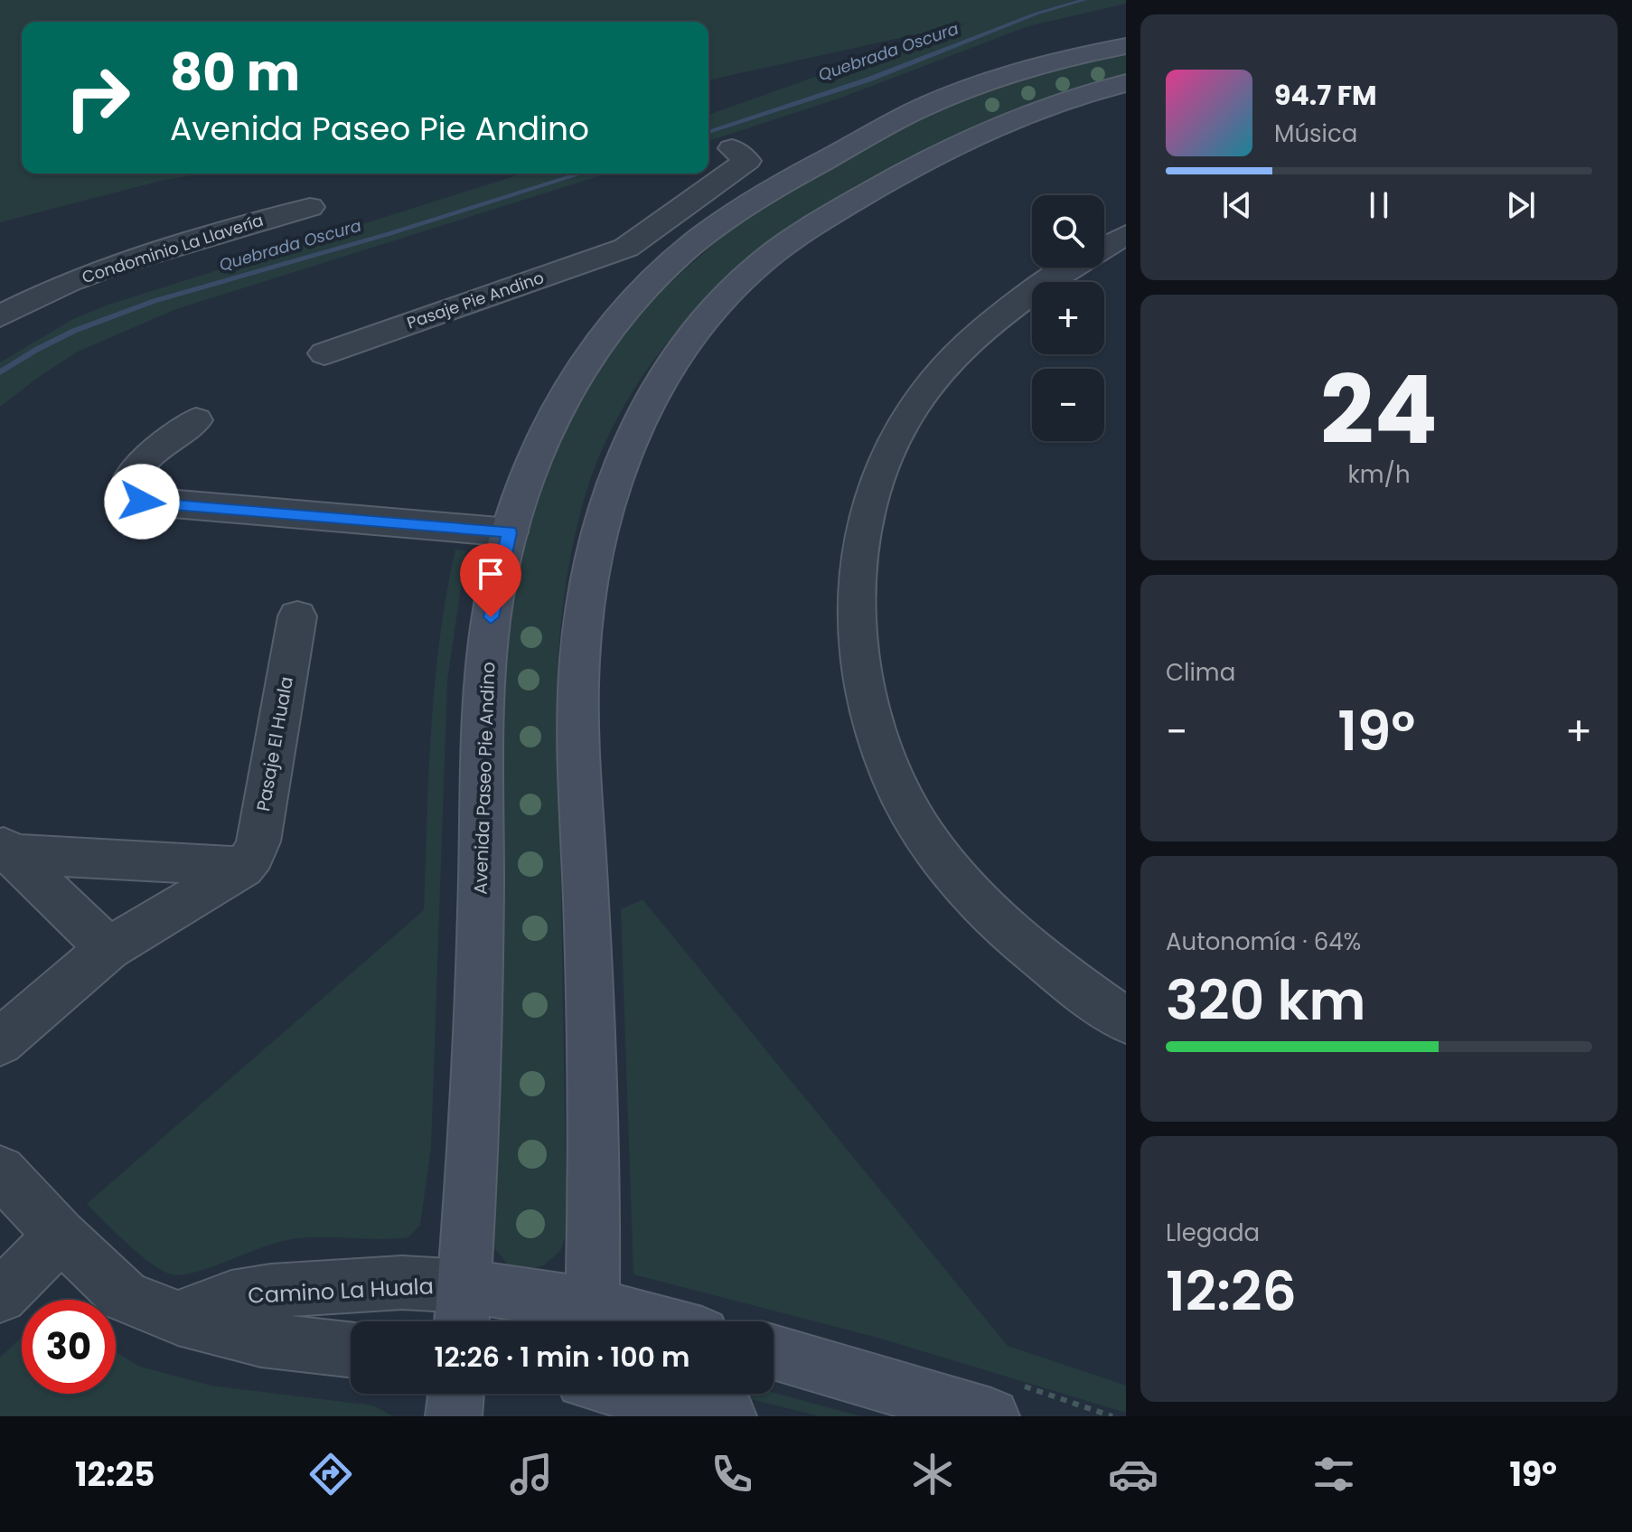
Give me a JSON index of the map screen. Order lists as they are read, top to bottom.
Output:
{
  "streets": {
    "main road": ["Avenida Paseo Pie Andino"],
    "street": [
      "Condominio La Llavería",
      "Pasaje Pie Andino",
      "Pasaje El Huala",
      "Camino La Huala"
    ]
  },
  "crossings": [
    ["Avenida Paseo Pie Andino", "Camino La Huala"]
  ],
  "water": ["Quebrada Oscura"],
  "page": {
    "turn": ["80 m", "Avenida Paseo Pie Andino"],
    "song": ["94.7 FM", "Música"],
    "map_buttons": ["+", "−"],
    "tile": [
      ["24", "km/h"],
      "Clima",
      ["Autonomía · 64%", "320 km"],
      ["Llegada", "12:26"]
    ],
    "heat": ["−", "19°", "+"],
    "limit": "30",
    "trip": "12:26 · 1 min · 100 m",
    "tabs": ["12:25", "19°"]
  }
}
